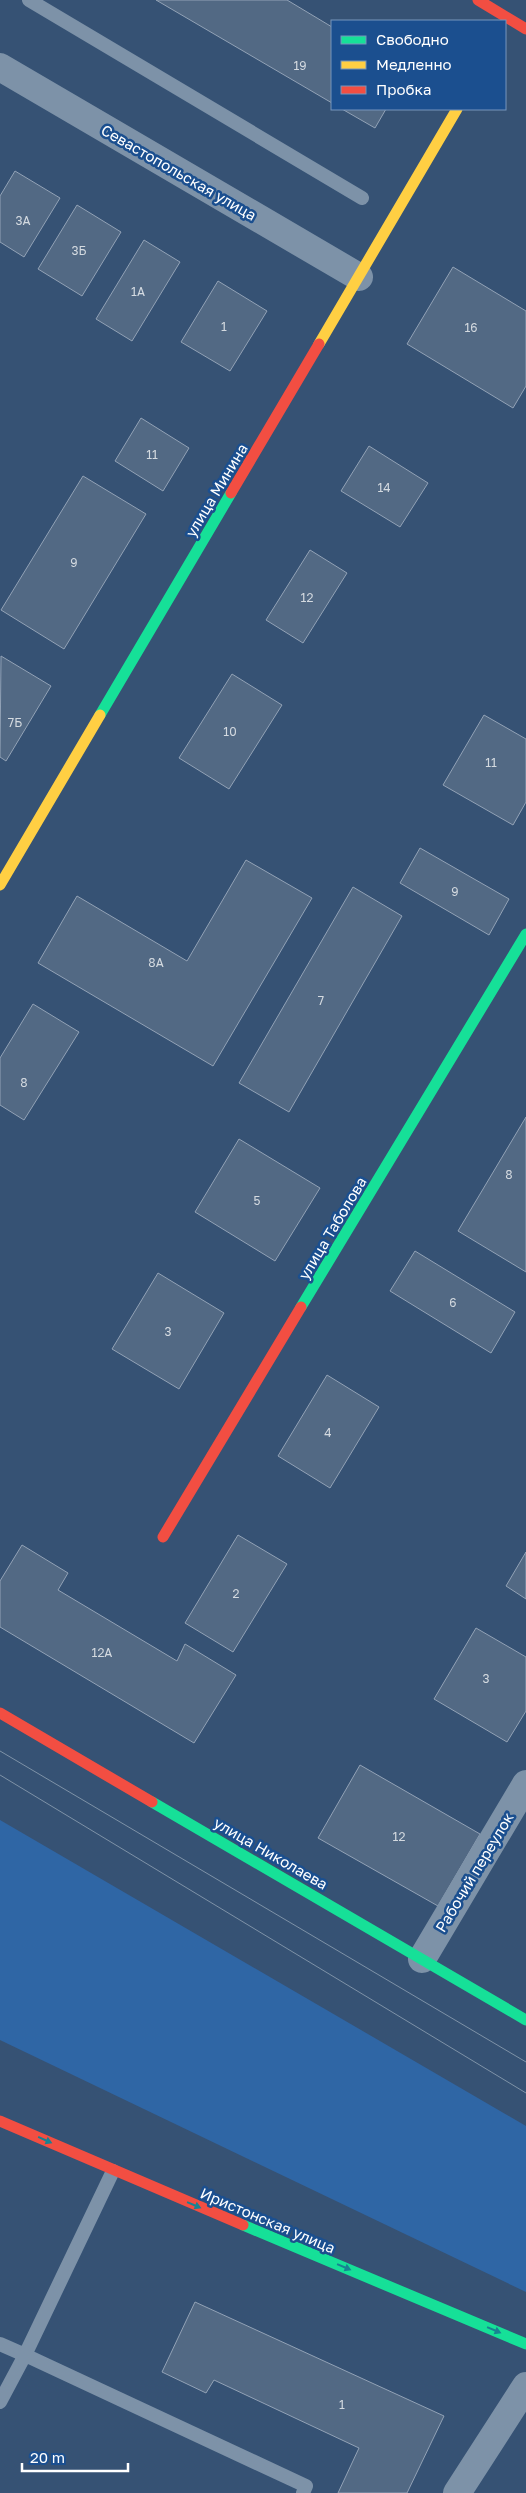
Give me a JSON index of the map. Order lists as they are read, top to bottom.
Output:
{
  "streets": {
    "street": [
      "Севастопольская улица",
      "улица Минина",
      "улица Таболова",
      "улица Николаева",
      "Рабочий переулок",
      "Иристонская улица"
    ]
  },
  "crossings": [
    ["Севастопольская улица", "улица Минина"],
    ["улица Николаева", "Рабочий переулок"]
  ],
  "one_way": ["Иристонская улица"],
  "house_numbers": [
    "19",
    "3А",
    "3Б",
    "1А",
    "1",
    "16",
    "11",
    "14",
    "9",
    "12",
    "7Б",
    "10",
    "11",
    "9",
    "8А",
    "7",
    "8",
    "8",
    "5",
    "6",
    "3",
    "4",
    "2",
    "12А",
    "3",
    "12",
    "1"
  ],
  "legend": ["Свободно", "Медленно", "Пробка"],
  "scale_bar": "20 m"
}
